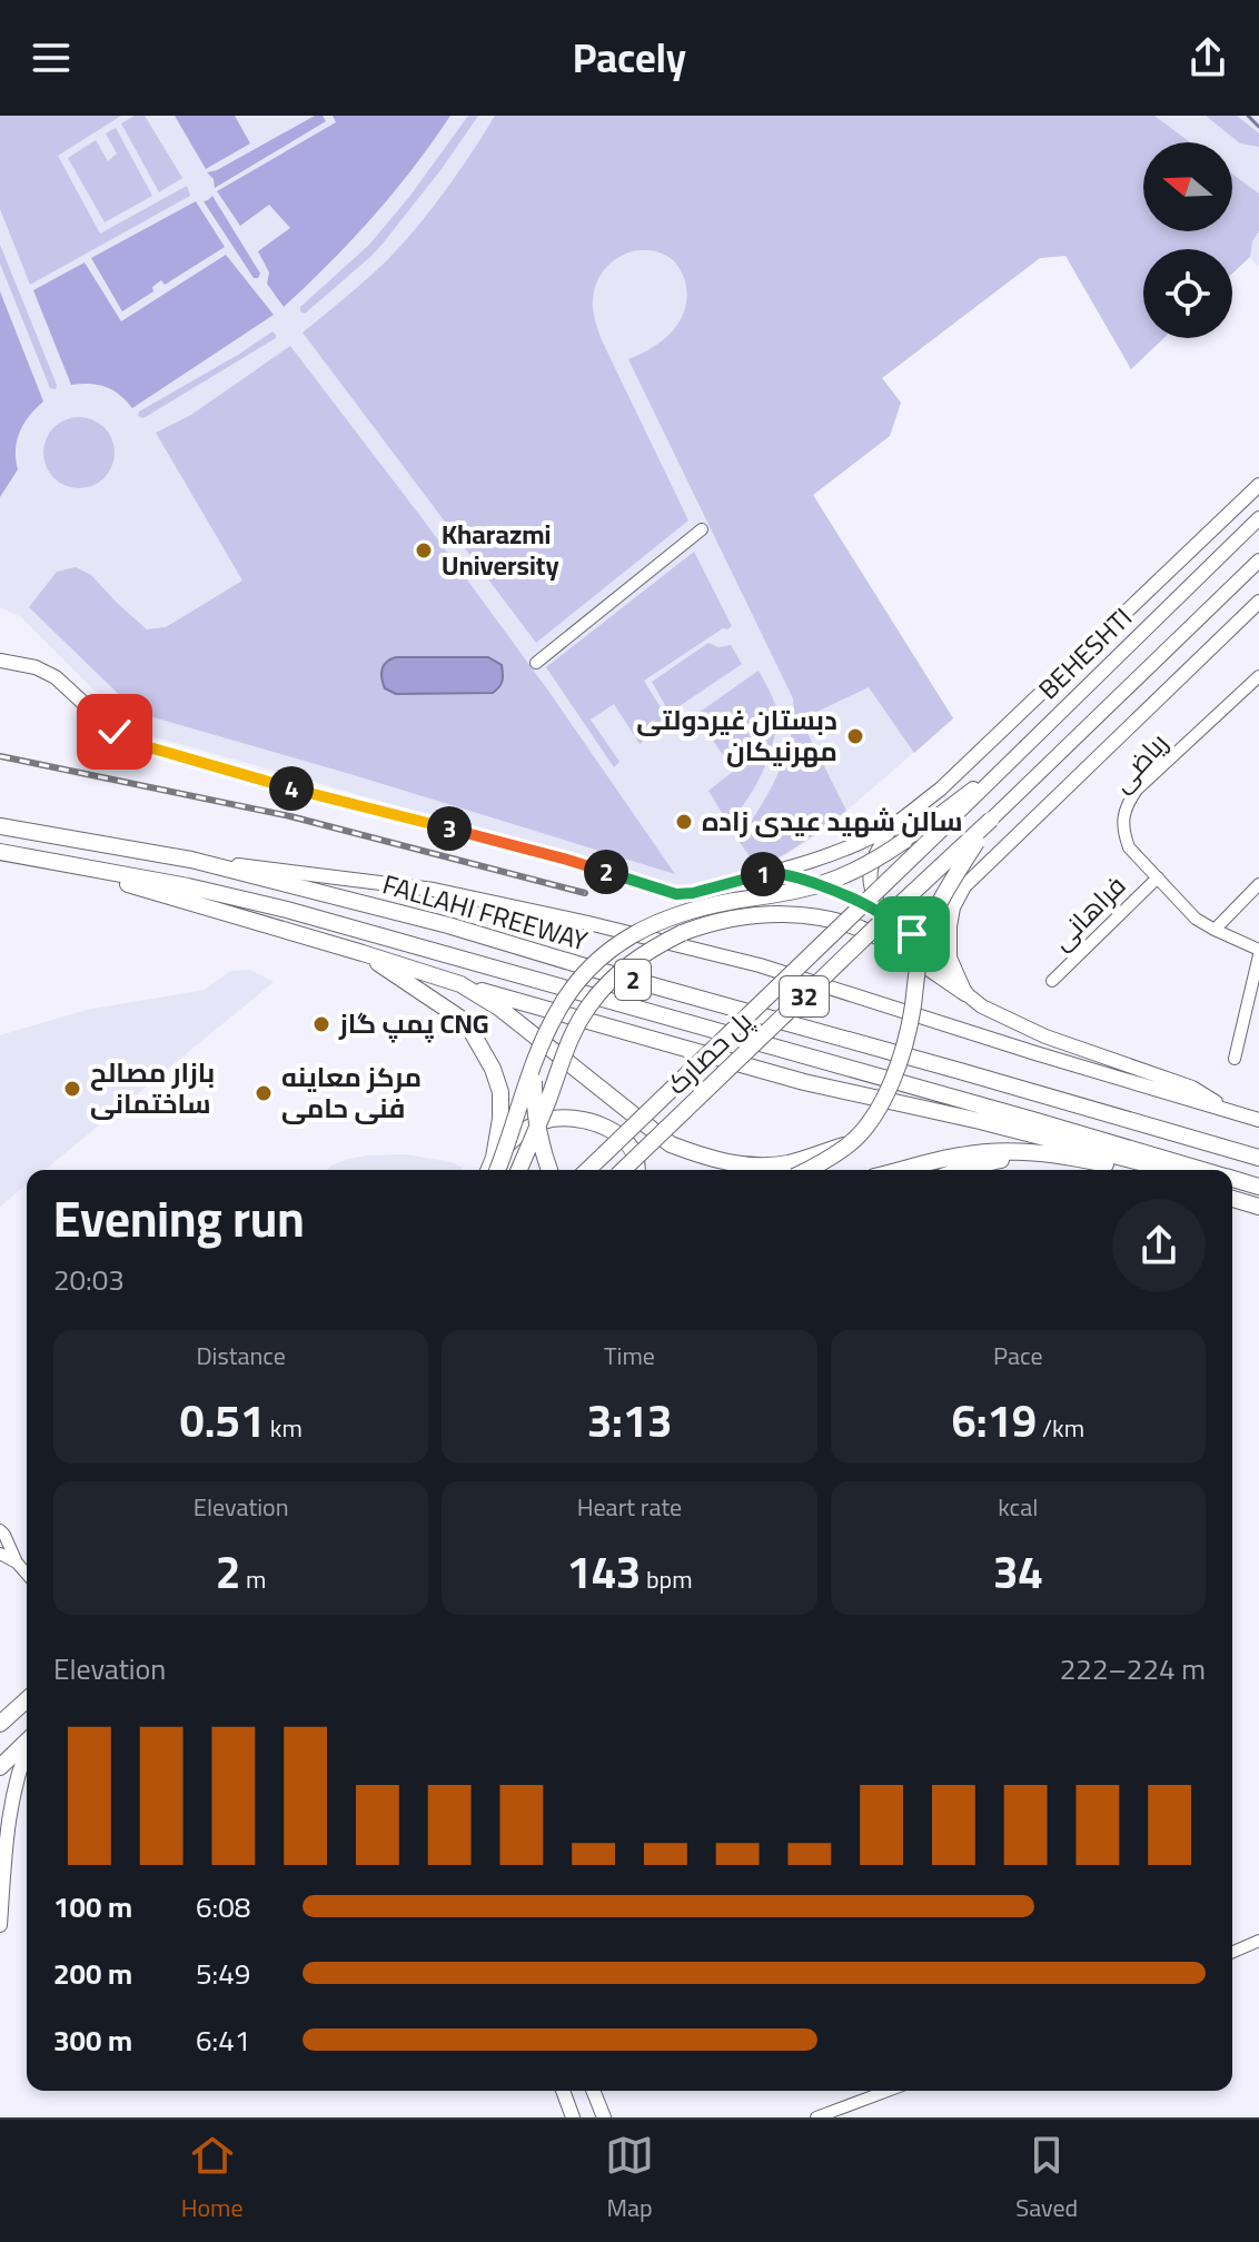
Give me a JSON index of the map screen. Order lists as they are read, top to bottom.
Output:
{
  "streets": {
    "highway": [
      "FALLAHI FREEWAY",
      "2",
      "32",
      "پل حصارک"
    ],
    "main road": ["BEHESHTI"],
    "street": ["ریاضی", "فراهانی"]
  },
  "crossings": [
    ["BEHESHTI", "پل حصارک"],
    ["ریاضی", "فراهانی"]
  ],
  "places": [
    "Kharazmi University",
    "دبستان غیردولتی مهرنیکان",
    "سالن شهید عیدی زاده",
    "پمپ گاز CNG",
    "بازار مصالح ساختمانی",
    "مرکز معاینه فنی حامی"
  ],
  "north": "left",
  "page": {
    "header": "Pacely",
    "pins": [
      "4",
      "3",
      "2",
      "1"
    ],
    "heading": ["Evening run", "20:03"],
    "stats": [
      ["Distance", "0.51 km"],
      ["Time", "3:13"],
      ["Pace", "6:19 /km"],
      ["Elevation", "2 m"],
      ["Heart rate", "143 bpm"],
      ["kcal", "34"]
    ],
    "chart": ["Elevation", "222–224 m"],
    "list": [
      {
        "name": "100 m",
        "note": "6:08"
      },
      {
        "name": "200 m",
        "note": "5:49"
      },
      {
        "name": "300 m",
        "note": "6:41"
      }
    ],
    "tabs": ["Home", "Map", "Saved"]
  }
}
